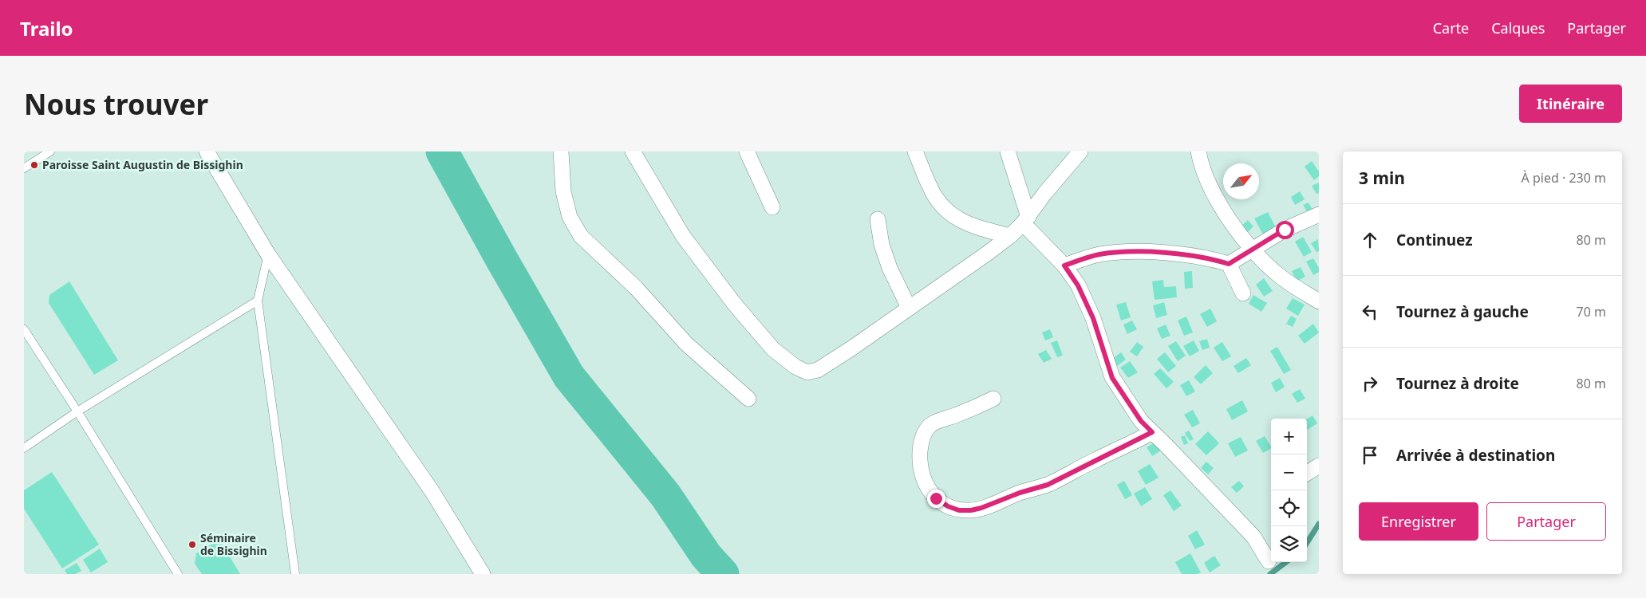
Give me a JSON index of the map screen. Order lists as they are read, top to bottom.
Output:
{
  "places": ["Paroisse Saint Augustin de Bissighin", "Séminaire de Bissighin"],
  "north": "top right",
  "page": {
    "header": "Trailo",
    "nav": ["Carte", "Calques", "Partager"],
    "buttons": [
      "Itinéraire",
      ["Enregistrer", "Partager"]
    ],
    "title": "Nous trouver",
    "heading": ["3 min", "À pied · 230 m"],
    "list": [
      ["Continuez", "80 m"],
      ["Tournez à gauche", "70 m"],
      ["Tournez à droite", "80 m"],
      "Arrivée à destination"
    ],
    "map_buttons": ["+", "−"]
  }
}
